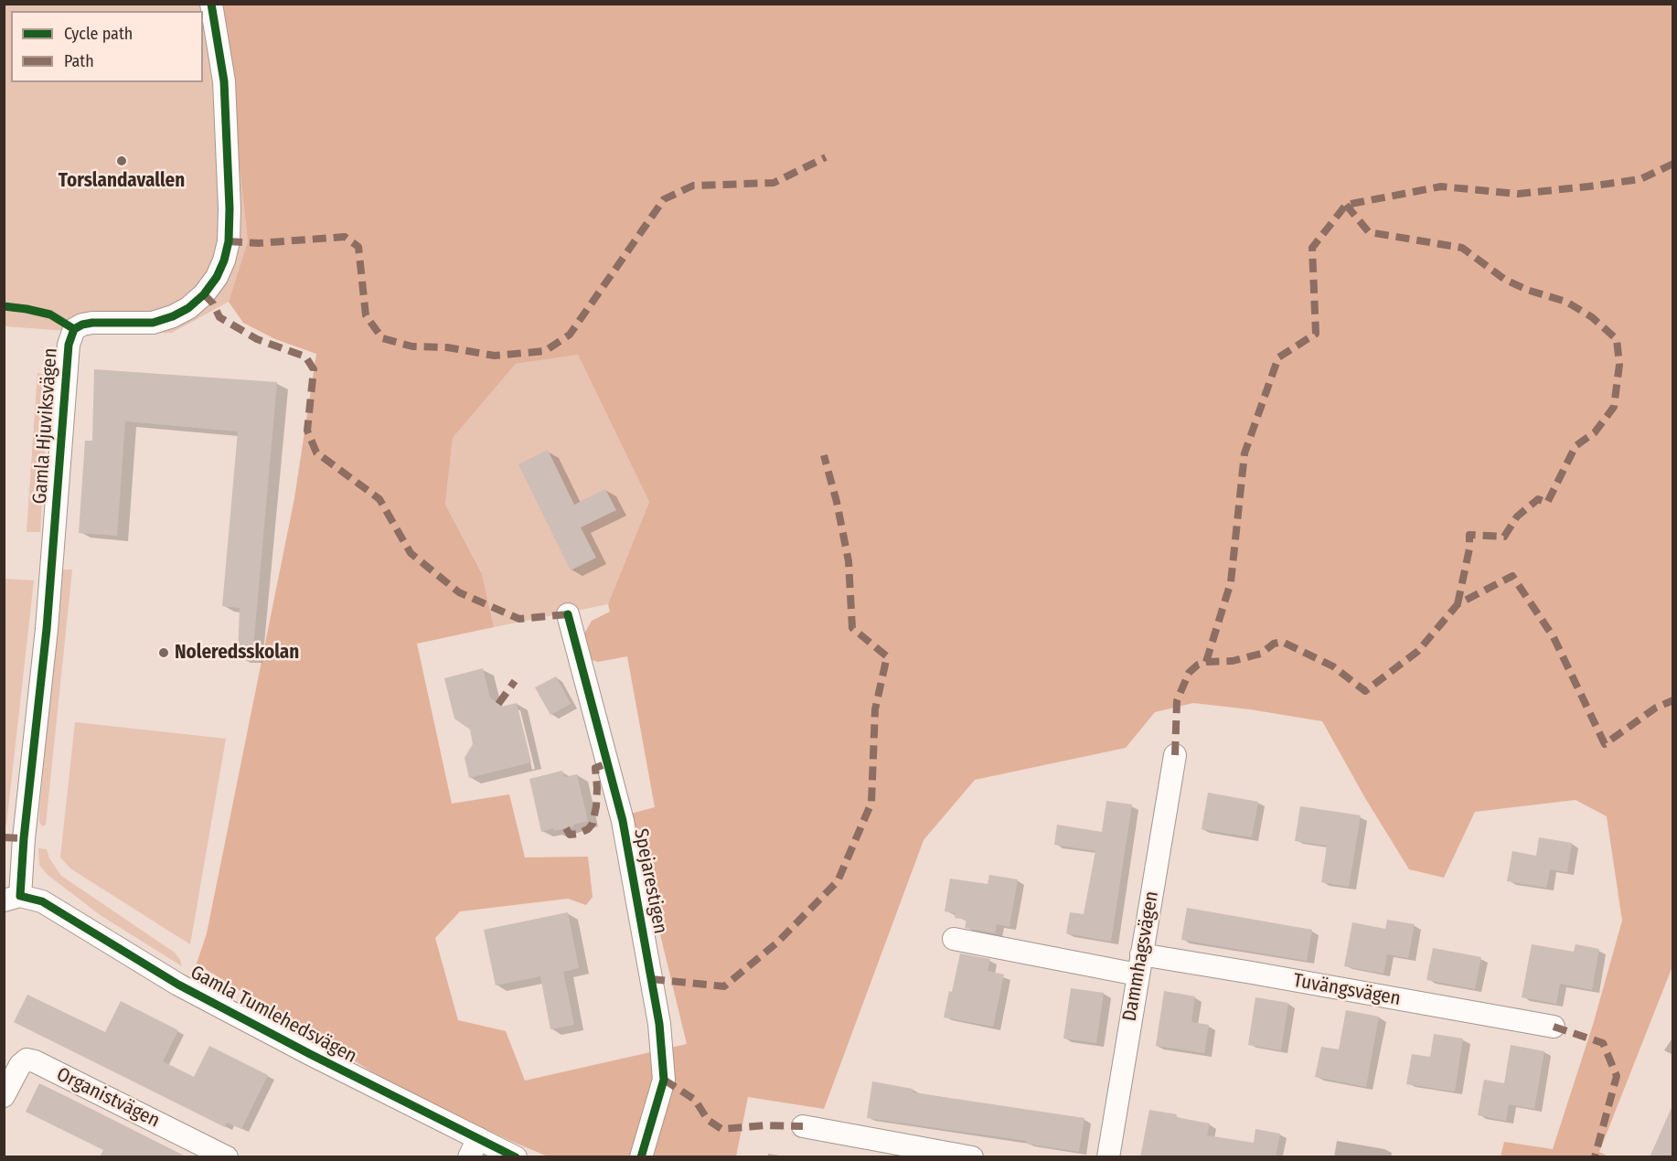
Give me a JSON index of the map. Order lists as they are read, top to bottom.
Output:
{
  "streets": {
    "street": [
      "Gamla Hjuviksvägen",
      "Spejarestigen",
      "Dammhagsvägen",
      "Tuvängsvägen",
      "Gamla Tumlehedsvägen",
      "Organistvägen"
    ]
  },
  "crossings": [
    ["Gamla Hjuviksvägen", "Gamla Tumlehedsvägen"],
    ["Dammhagsvägen", "Tuvängsvägen"]
  ],
  "places": ["Torslandavallen", "Noleredsskolan"],
  "legend": ["Cycle path", "Path"]
}
